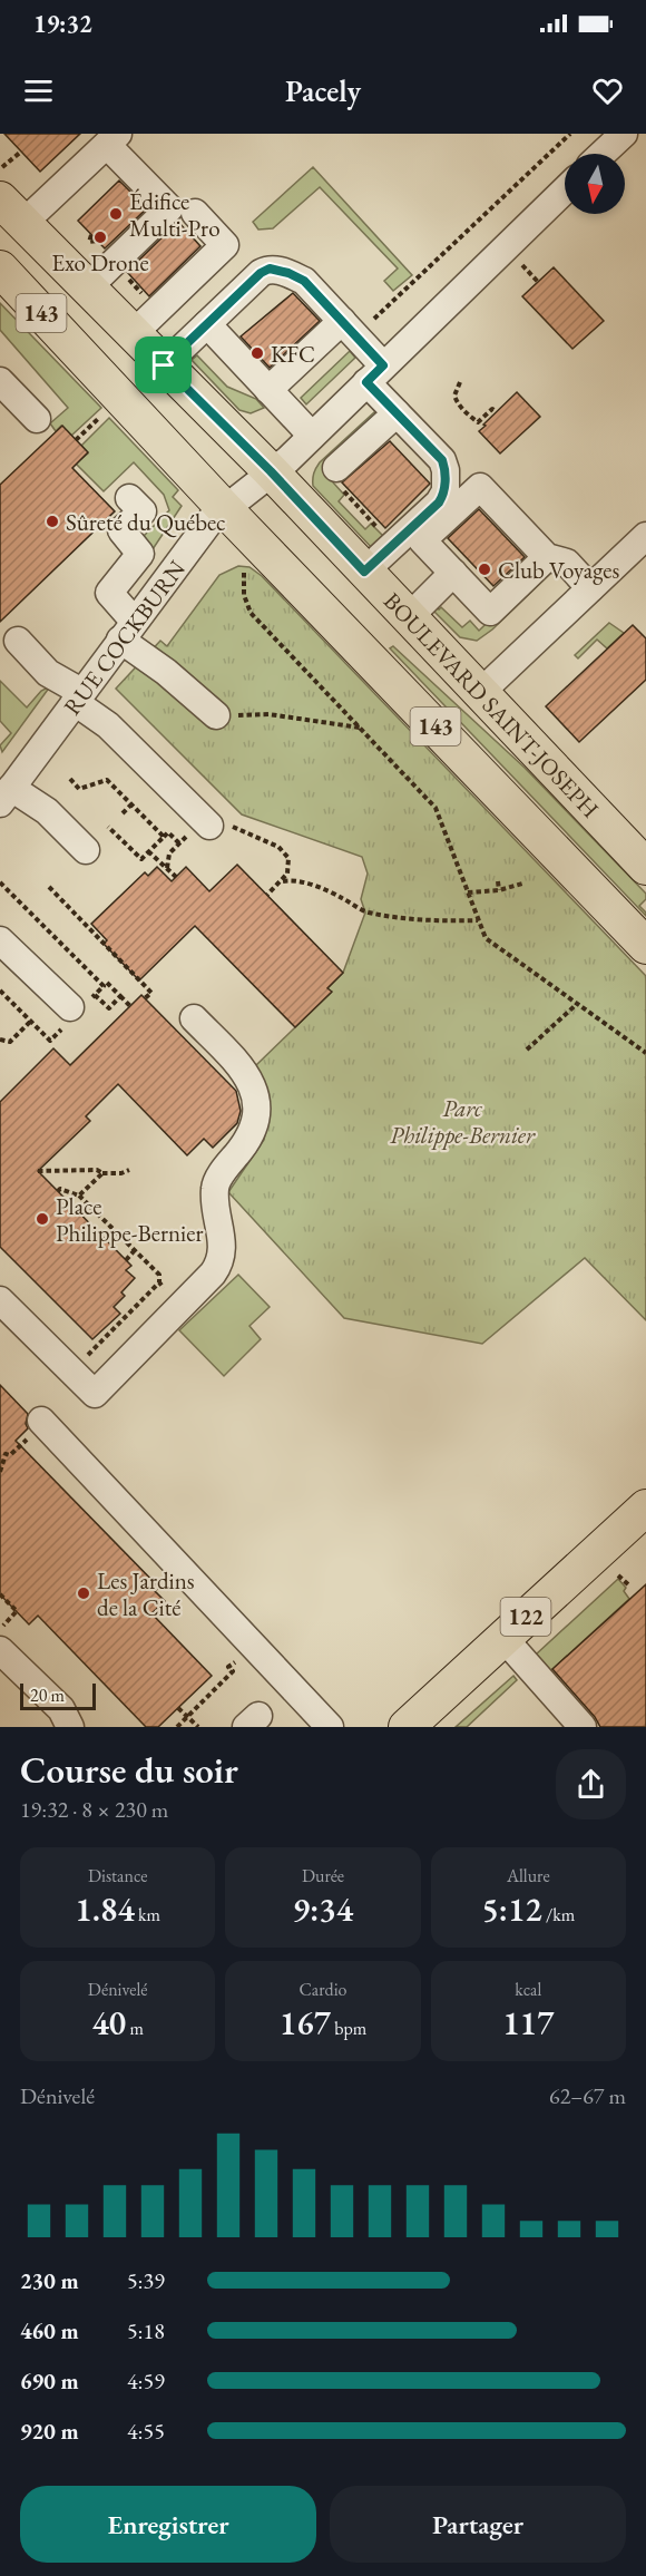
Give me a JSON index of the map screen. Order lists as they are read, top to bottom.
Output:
{
  "streets": {
    "main road": ["143", "BOULEVARD SAINT-JOSEPH", "122"],
    "street": ["RUE COCKBURN"]
  },
  "crossings": [
    ["143", "RUE COCKBURN"],
    ["RUE COCKBURN", "BOULEVARD SAINT-JOSEPH"]
  ],
  "parks": ["Parc Philippe-Bernier"],
  "places": [
    "Édifice Multi-Pro",
    "Exo Drone",
    "KFC",
    "Sûreté du Québec",
    "Club Voyages",
    "Place Philippe-Bernier",
    "Les Jardins de la Cité"
  ],
  "scale_bar": "20 m",
  "north": "bottom",
  "page": {
    "status": "19:32",
    "header": "Pacely",
    "scale": "20 m",
    "heading": ["Course du soir", "19:32 · 8 × 230 m"],
    "stats": [
      ["Distance", "1.84 km"],
      ["Durée", "9:34"],
      ["Allure", "5:12 /km"],
      ["Dénivelé", "40 m"],
      ["Cardio", "167 bpm"],
      ["kcal", "117"]
    ],
    "chart": ["Dénivelé", "62–67 m"],
    "list": [
      {
        "name": "230 m",
        "note": "5:39"
      },
      {
        "name": "460 m",
        "note": "5:18"
      },
      {
        "name": "690 m",
        "note": "4:59"
      },
      {
        "name": "920 m",
        "note": "4:55"
      }
    ],
    "buttons": ["Enregistrer", "Partager"]
  }
}
